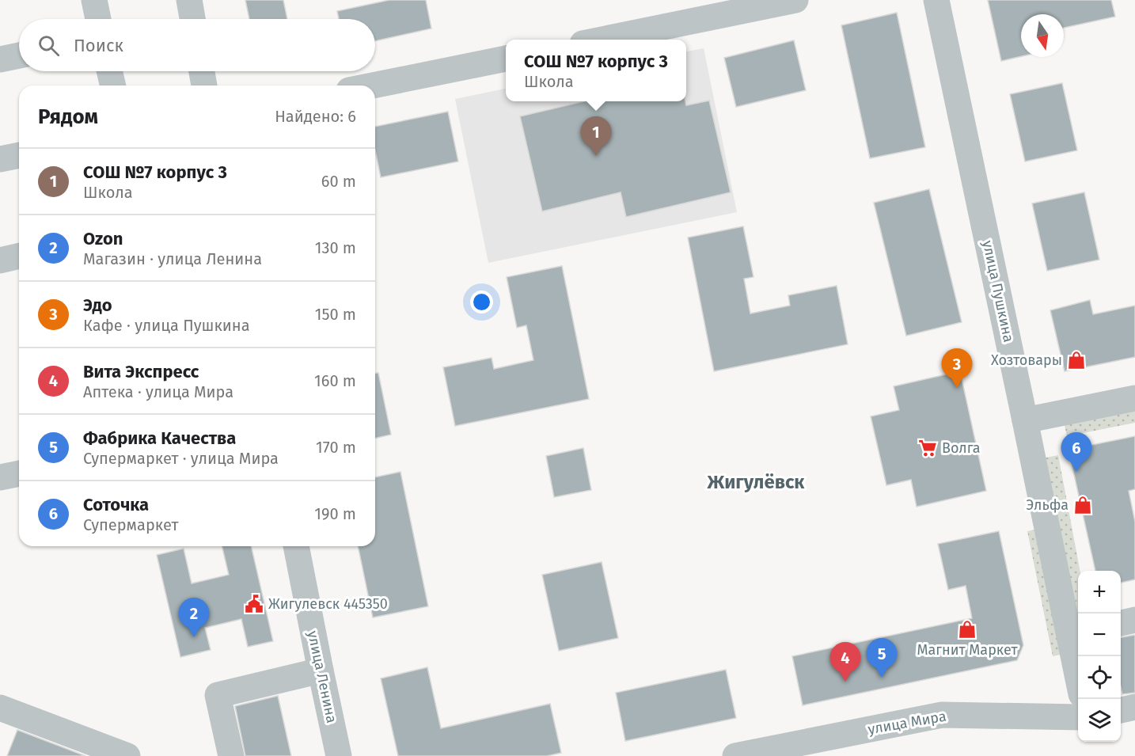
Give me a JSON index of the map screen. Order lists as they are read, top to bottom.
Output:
{
  "streets": {
    "street": ["улица Пушкина", "улица Ленина", "улица Мира"]
  },
  "districts": ["Жигулёвск"],
  "places": {
    "shop": ["Хозтовары", "Эльфа", "Магнит Маркет"],
    "supermarket": ["Волга"],
    "public building": ["Жигулевск 445350"]
  },
  "north": "bottom",
  "page": {
    "search": "Поиск",
    "popup": ["СОШ №7 корпус 3", "Школа"],
    "heading": ["Рядом", "Найдено: 6"],
    "pins": [
      "1",
      "3",
      "6",
      "2",
      "5",
      "4"
    ],
    "list": [
      {
        "mark": "1",
        "name": "СОШ №7 корпус 3",
        "note": "Школа",
        "value": "60 m"
      },
      {
        "mark": "2",
        "name": "Ozon",
        "note": "Магазин · улица Ленина",
        "value": "130 m"
      },
      {
        "mark": "3",
        "name": "Эдо",
        "note": "Кафе · улица Пушкина",
        "value": "150 m"
      },
      {
        "mark": "4",
        "name": "Вита Экспресс",
        "note": "Аптека · улица Мира",
        "value": "160 m"
      },
      {
        "mark": "5",
        "name": "Фабрика Качества",
        "note": "Супермаркет · улица Мира",
        "value": "170 m"
      },
      {
        "mark": "6",
        "name": "Соточка",
        "note": "Супермаркет",
        "value": "190 m"
      }
    ],
    "map_buttons": ["+", "−"]
  }
}
